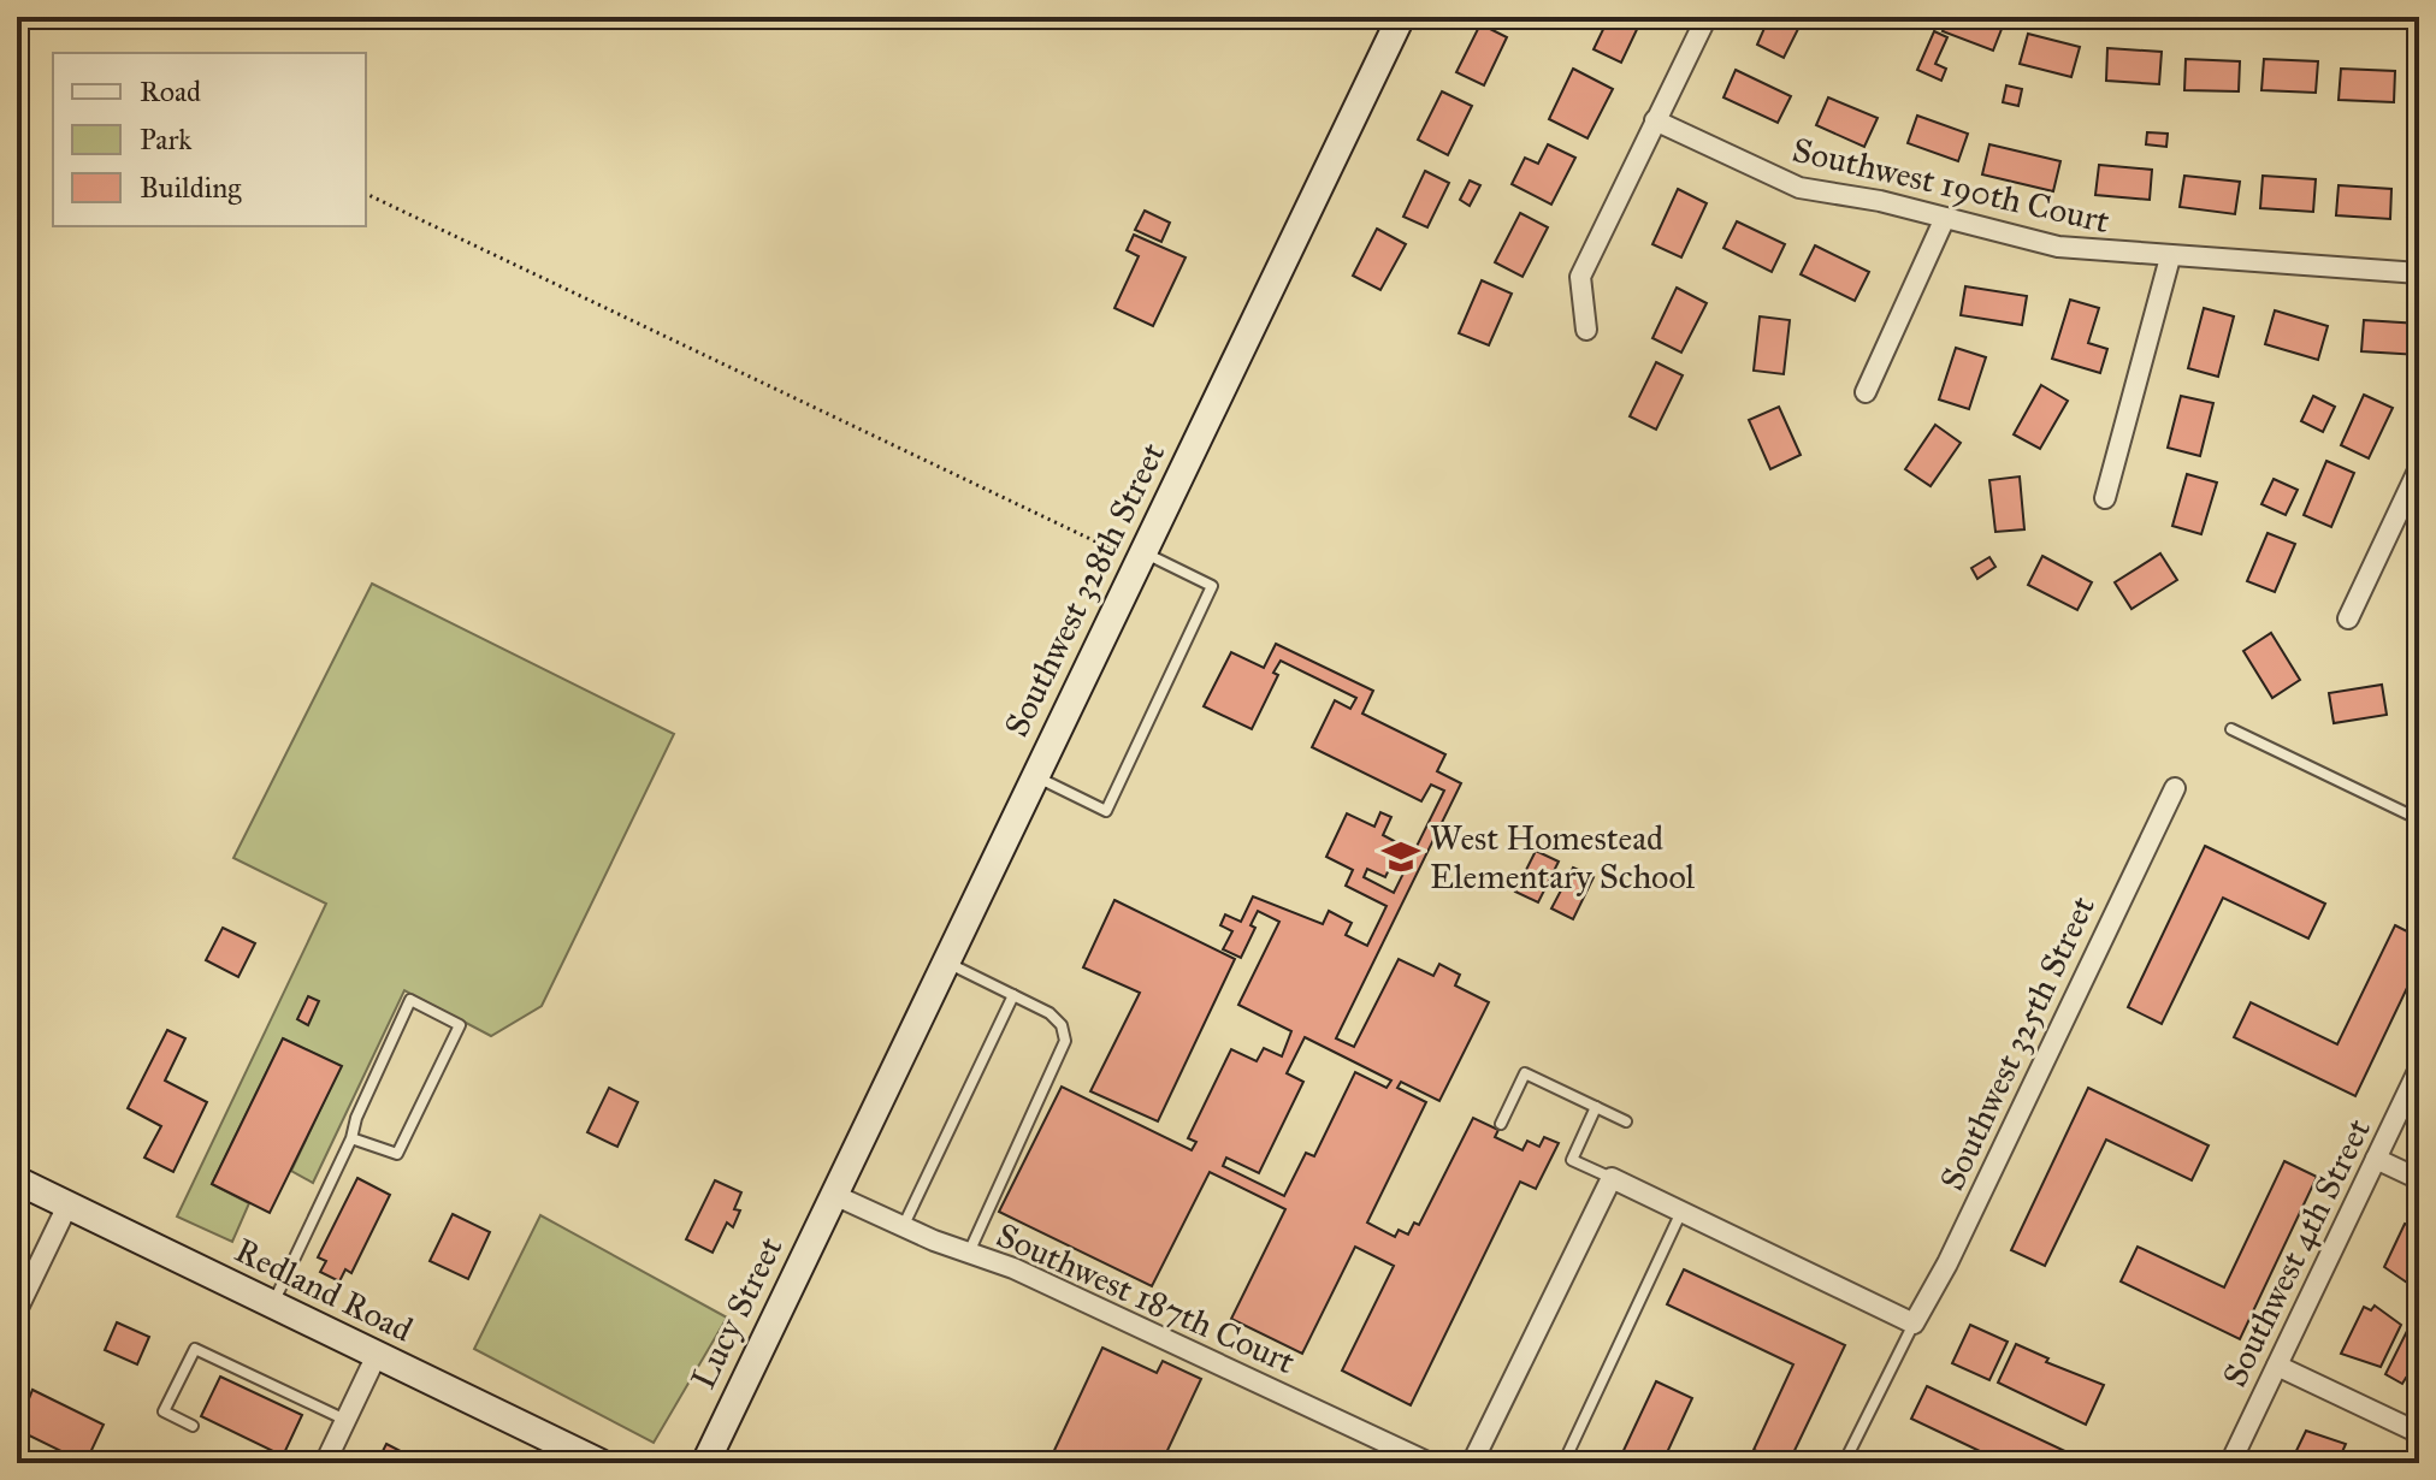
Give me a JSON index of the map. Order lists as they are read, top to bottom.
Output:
{
  "streets": {
    "street": [
      "Southwest 190th Court",
      "Southwest 328th Street",
      "Southwest 325th Street",
      "Southwest 4th Street",
      "Redland Road",
      "Southwest 187th Court",
      "Lucy Street"
    ]
  },
  "crossings": [
    ["Southwest 328th Street", "Southwest 187th Court"],
    ["Southwest 328th Street", "Lucy Street"],
    ["Southwest 187th Court", "Lucy Street"]
  ],
  "places": {
    "school or university": ["West Homestead Elementary School"]
  },
  "legend": ["Road", "Park", "Building"]
}
